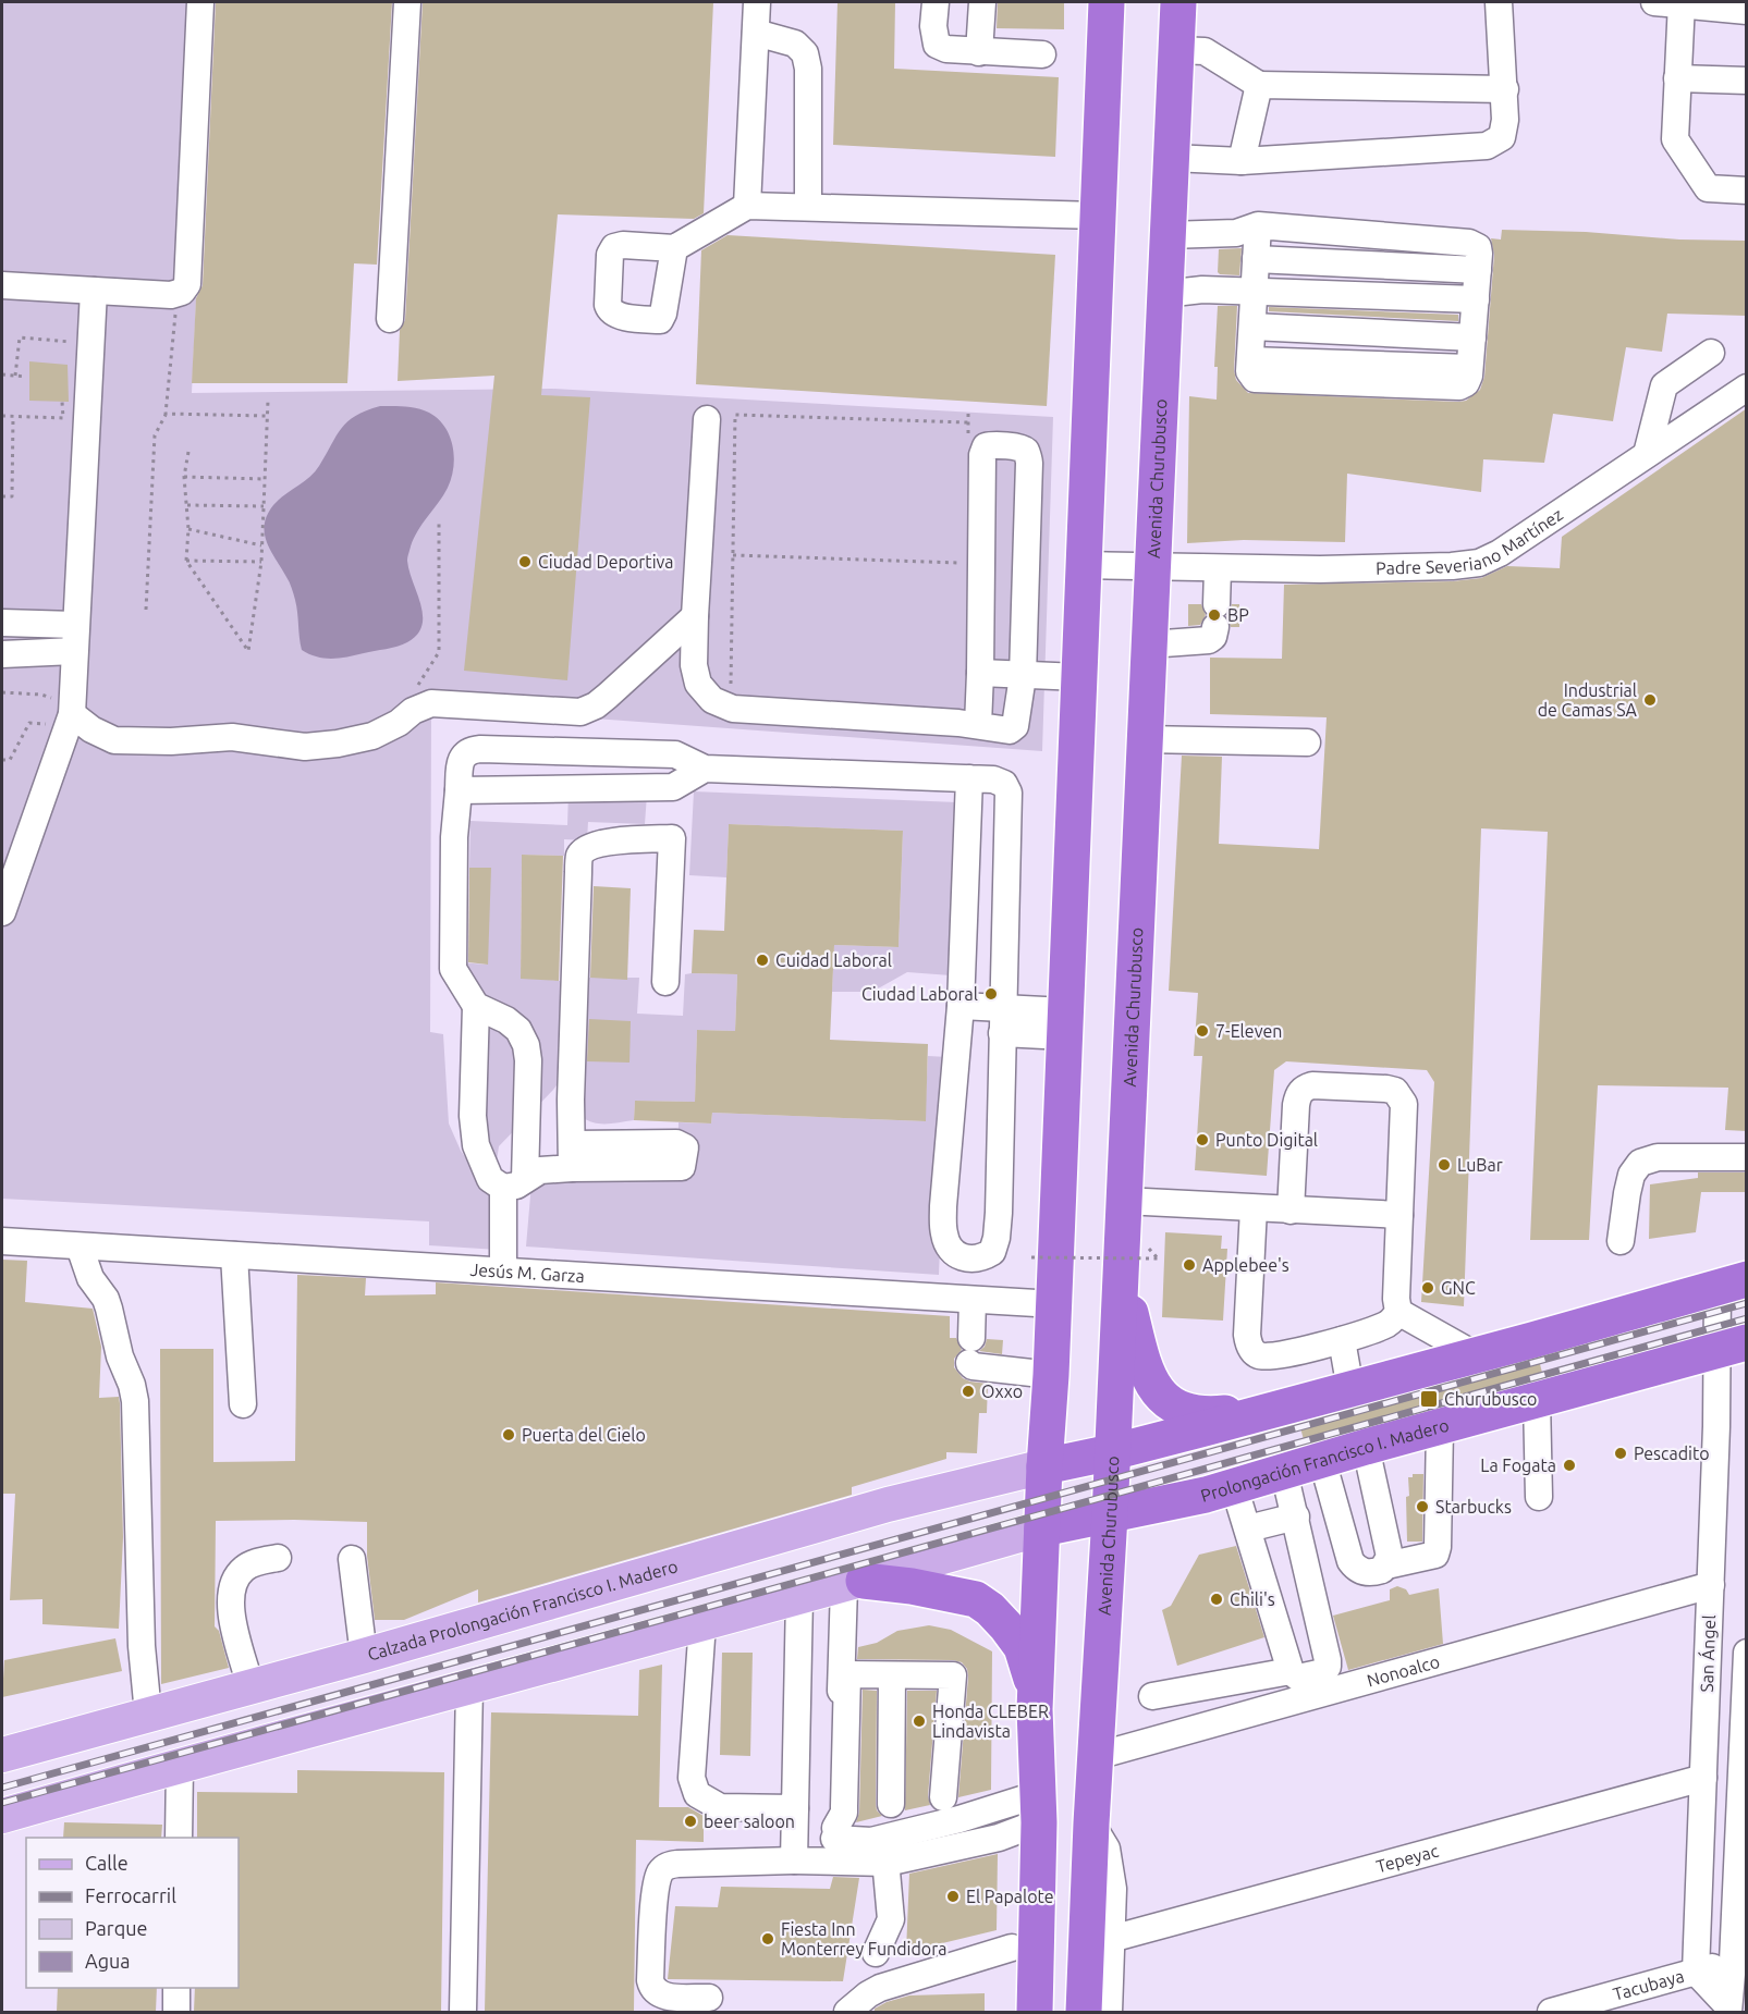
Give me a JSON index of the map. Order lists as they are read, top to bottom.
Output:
{
  "streets": {
    "highway": ["Avenida Churubusco", "Prolongación Francisco I. Madero"],
    "main road": ["Calzada Prolongación Francisco I. Madero"],
    "street": [
      "Padre Severiano Martínez",
      "Jesús M. Garza",
      "San Ángel",
      "Nonoalco",
      "Tepeyac",
      "Tacubaya"
    ]
  },
  "crossings": [
    ["Avenida Churubusco", "Padre Severiano Martínez"],
    ["Avenida Churubusco", "Prolongación Francisco I. Madero"],
    ["Avenida Churubusco", "Nonoalco"],
    ["Prolongación Francisco I. Madero", "San Ángel"],
    ["San Ángel", "Nonoalco"],
    ["San Ángel", "Tepeyac"],
    ["San Ángel", "Tacubaya"]
  ],
  "places": {
    "other": [
      "Ciudad Deportiva",
      "BP",
      "Industrial de Camas SA",
      "Cuidad Laboral",
      "Ciudad Laboral",
      "7-Eleven",
      "Punto Digital",
      "LuBar",
      "Applebee's",
      "GNC",
      "Oxxo",
      "Puerta del Cielo",
      "Pescadito",
      "La Fogata",
      "Starbucks",
      "Chili's",
      "Honda CLEBER Lindavista",
      "beer saloon",
      "El Papalote",
      "Fiesta Inn Monterrey Fundidora"
    ],
    "transit": ["Churubusco"]
  },
  "legend": [
    "Calle",
    "Ferrocarril",
    "Parque",
    "Agua"
  ]
}
